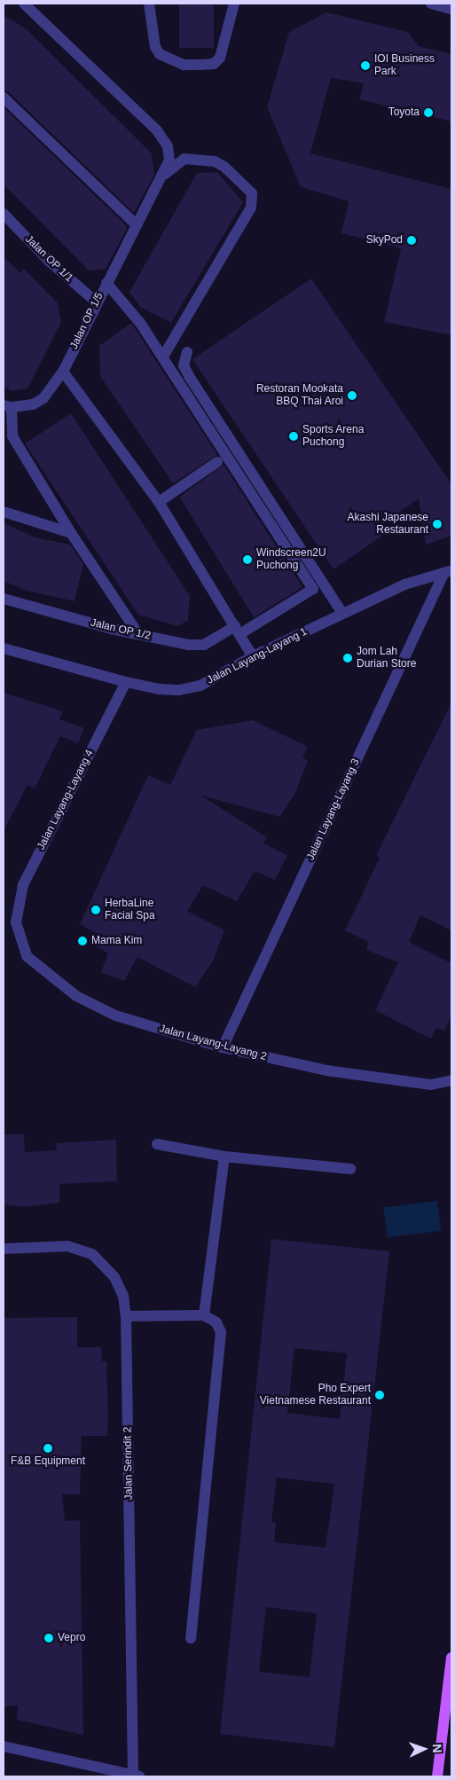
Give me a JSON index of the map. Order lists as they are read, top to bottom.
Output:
{
  "streets": {
    "street": [
      "Jalan OP 1/1",
      "Jalan OP 1/5",
      "Jalan OP 1/2",
      "Jalan Layang-Layang 1",
      "Jalan Layang-Layang 4",
      "Jalan Layang-Layang 3",
      "Jalan Layang-Layang 2",
      "Jalan Serindit 2"
    ]
  },
  "crossings": [
    ["Jalan OP 1/1", "Jalan OP 1/5"],
    ["Jalan Layang-Layang 1", "Jalan Layang-Layang 4"],
    ["Jalan Layang-Layang 1", "Jalan Layang-Layang 3"],
    ["Jalan Layang-Layang 4", "Jalan Layang-Layang 2"],
    ["Jalan Layang-Layang 3", "Jalan Layang-Layang 2"]
  ],
  "places": [
    "IOI Business Park",
    "Toyota",
    "SkyPod",
    "Restoran Mookata BBQ Thai Aroi",
    "Sports Arena Puchong",
    "Akashi Japanese Restaurant",
    "Windscreen2U Puchong",
    "Jom Lah Durian Store",
    "HerbaLine Facial Spa",
    "Mama Kim",
    "Pho Expert Vietnamese Restaurant",
    "F&B Equipment",
    "Vepro"
  ],
  "north": "right"
}
